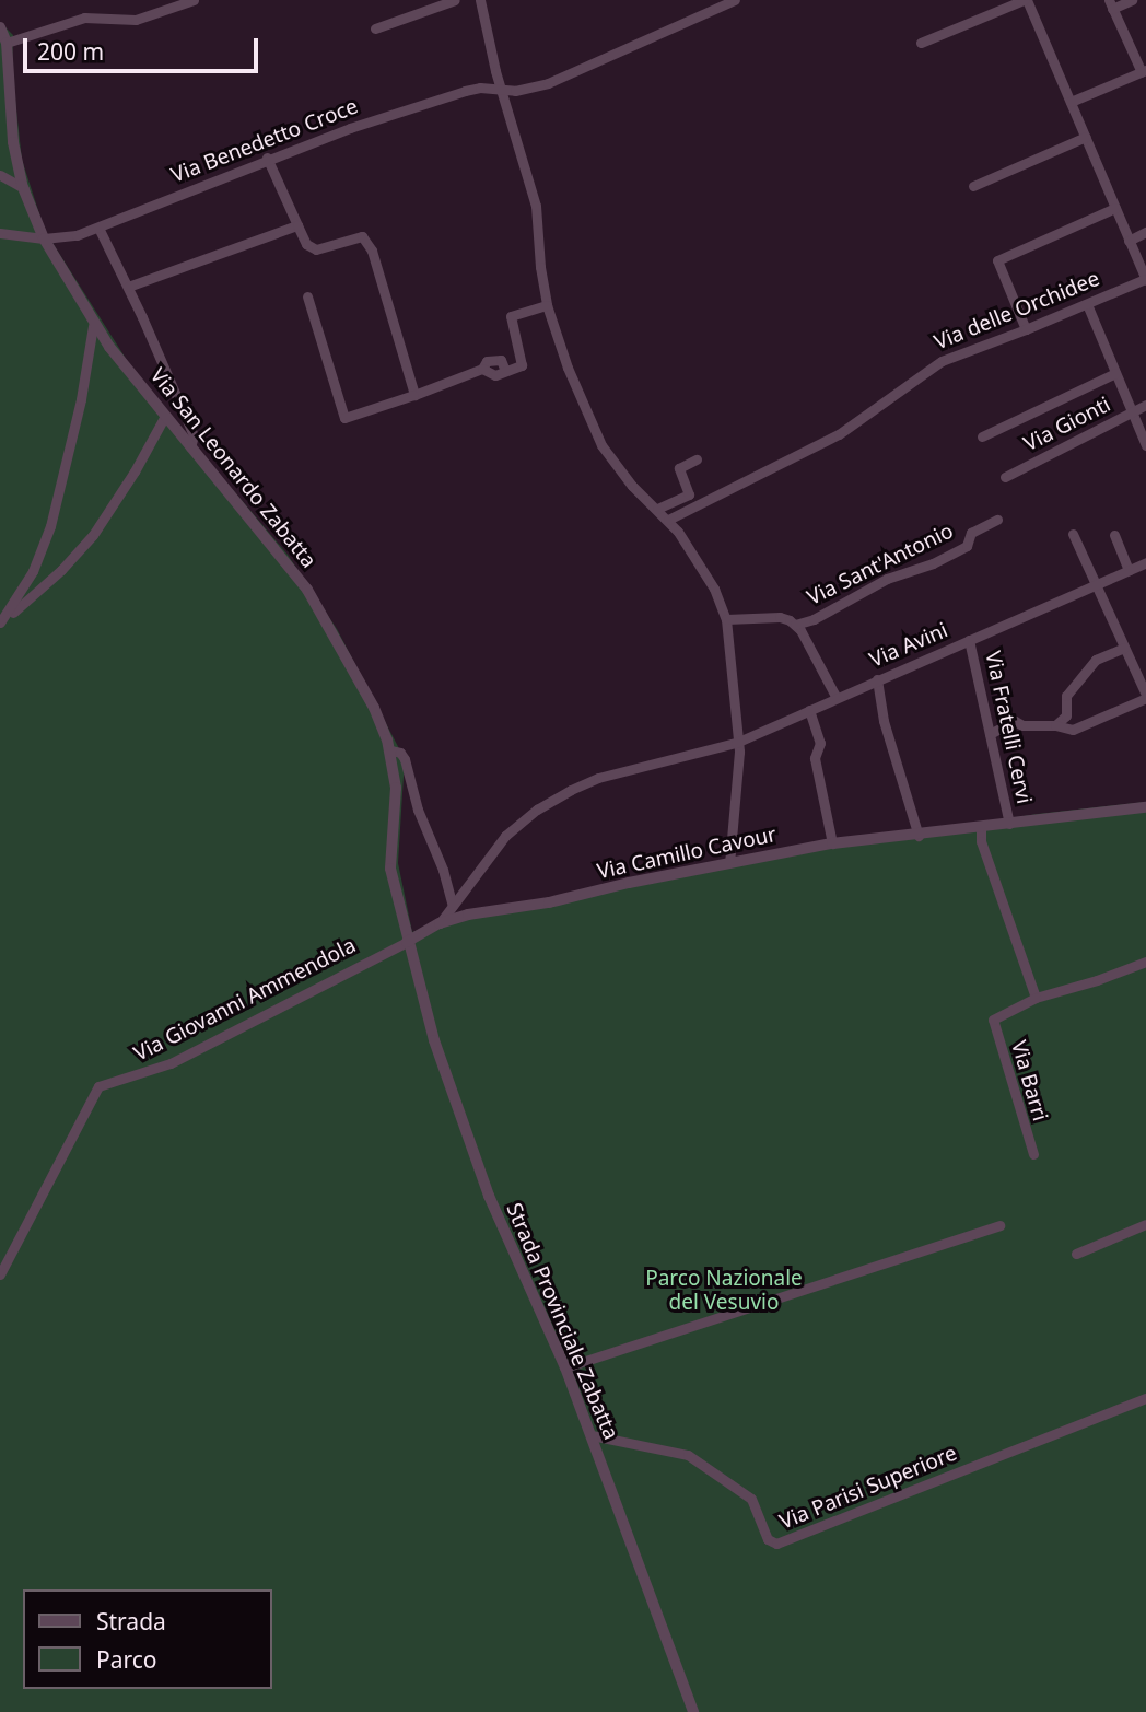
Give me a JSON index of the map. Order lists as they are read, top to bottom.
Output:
{
  "streets": {
    "street": [
      "Via Benedetto Croce",
      "Via delle Orchidee",
      "Via Gionti",
      "Via San Leonardo Zabatta",
      "Via Sant'Antonio",
      "Via Avini",
      "Via Fratelli Cervi",
      "Via Camillo Cavour",
      "Via Giovanni Ammendola",
      "Via Barri",
      "Strada Provinciale Zabatta",
      "Via Parisi Superiore"
    ]
  },
  "crossings": [
    ["Via Benedetto Croce", "Via San Leonardo Zabatta"],
    ["Via San Leonardo Zabatta", "Via Camillo Cavour"],
    ["Via San Leonardo Zabatta", "Via Giovanni Ammendola"],
    ["Via San Leonardo Zabatta", "Strada Provinciale Zabatta"],
    ["Via Avini", "Via Fratelli Cervi"],
    ["Via Avini", "Via Camillo Cavour"],
    ["Via Fratelli Cervi", "Via Camillo Cavour"],
    ["Via Camillo Cavour", "Via Giovanni Ammendola"],
    ["Via Camillo Cavour", "Strada Provinciale Zabatta"],
    ["Via Giovanni Ammendola", "Strada Provinciale Zabatta"],
    ["Strada Provinciale Zabatta", "Via Parisi Superiore"]
  ],
  "parks": ["Parco Nazionale del Vesuvio"],
  "legend": ["Strada", "Parco"],
  "scale_bar": "200 m"
}
